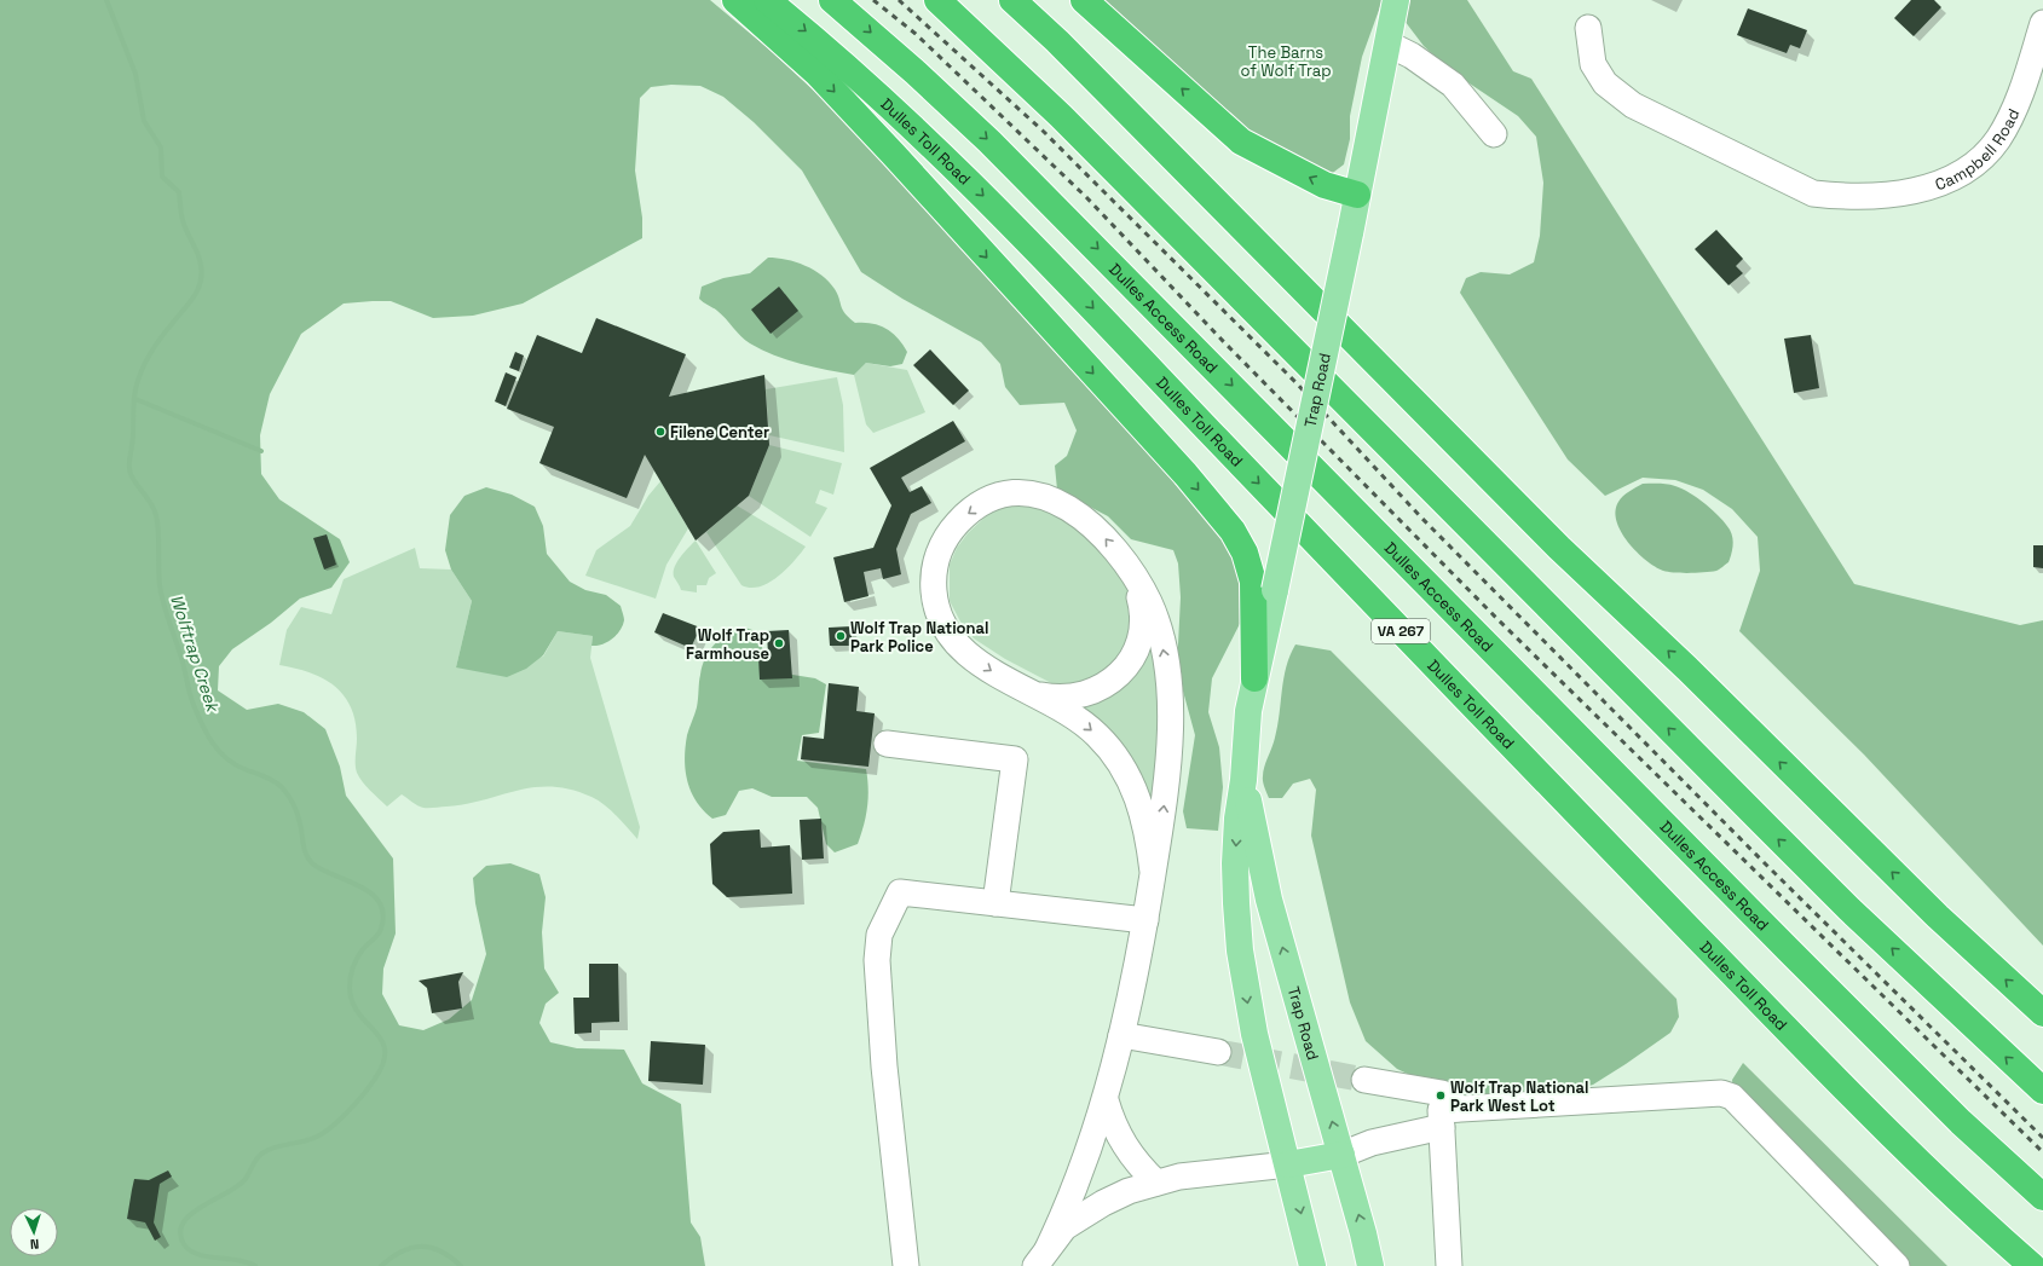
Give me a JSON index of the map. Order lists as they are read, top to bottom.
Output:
{
  "streets": {
    "highway": ["Dulles Toll Road", "Dulles Access Road", "VA 267"],
    "main road": ["Trap Road"],
    "street": ["Campbell Road"]
  },
  "water": ["Wolftrap Creek"],
  "parks": ["The Barns of Wolf Trap"],
  "places": [
    "Filene Center",
    "Wolf Trap National Park Police",
    "Wolf Trap Farmhouse",
    "Wolf Trap National Park West Lot"
  ],
  "north": "bottom"
}
